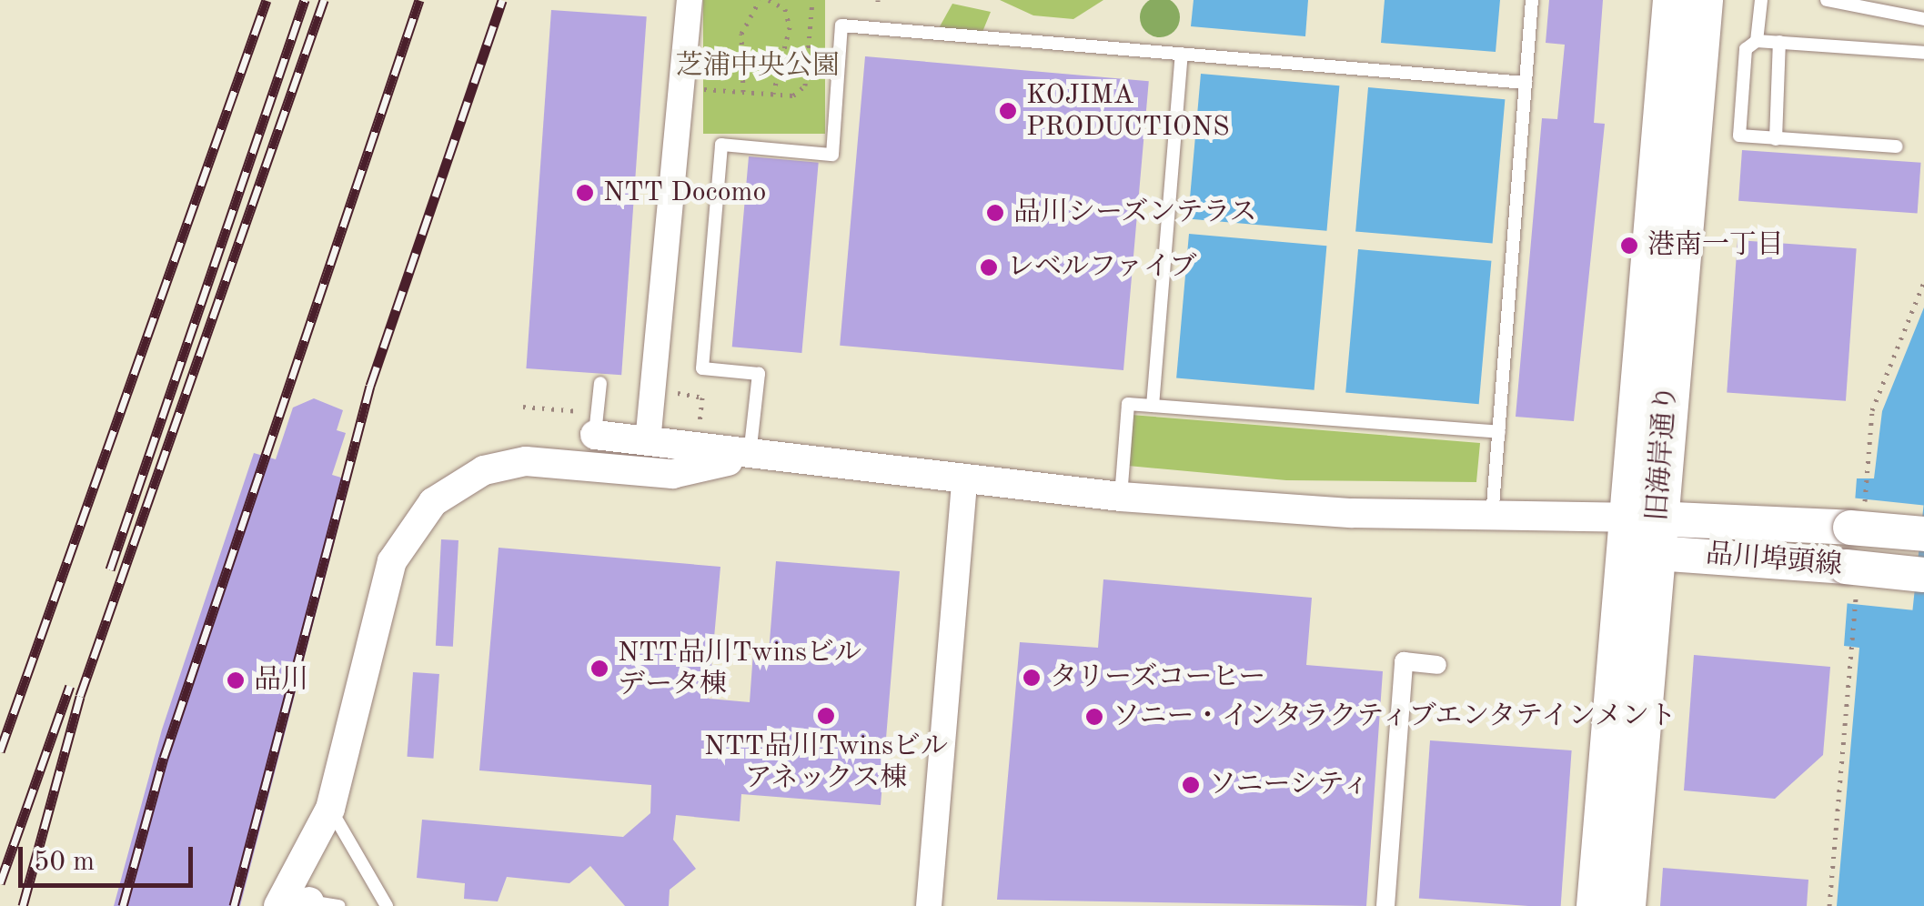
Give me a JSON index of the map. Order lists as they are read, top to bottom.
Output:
{
  "streets": {
    "main road": ["旧海岸通り", "品川埠頭線"]
  },
  "crossings": [
    ["旧海岸通り", "品川埠頭線"]
  ],
  "parks": ["芝浦中央公園"],
  "places": [
    "KOJIMA PRODUCTIONS",
    "NTT Docomo",
    "品川シーズンテラス",
    "港南一丁目",
    "レベルファイブ",
    "NTT品川Twinsビル データ棟",
    "タリーズコーヒー",
    "品川",
    "NTT品川Twinsビル アネックス棟",
    "ソニー・インタラクティブエンタテインメント",
    "ソニーシティ"
  ],
  "scale_bar": "50 m"
}
